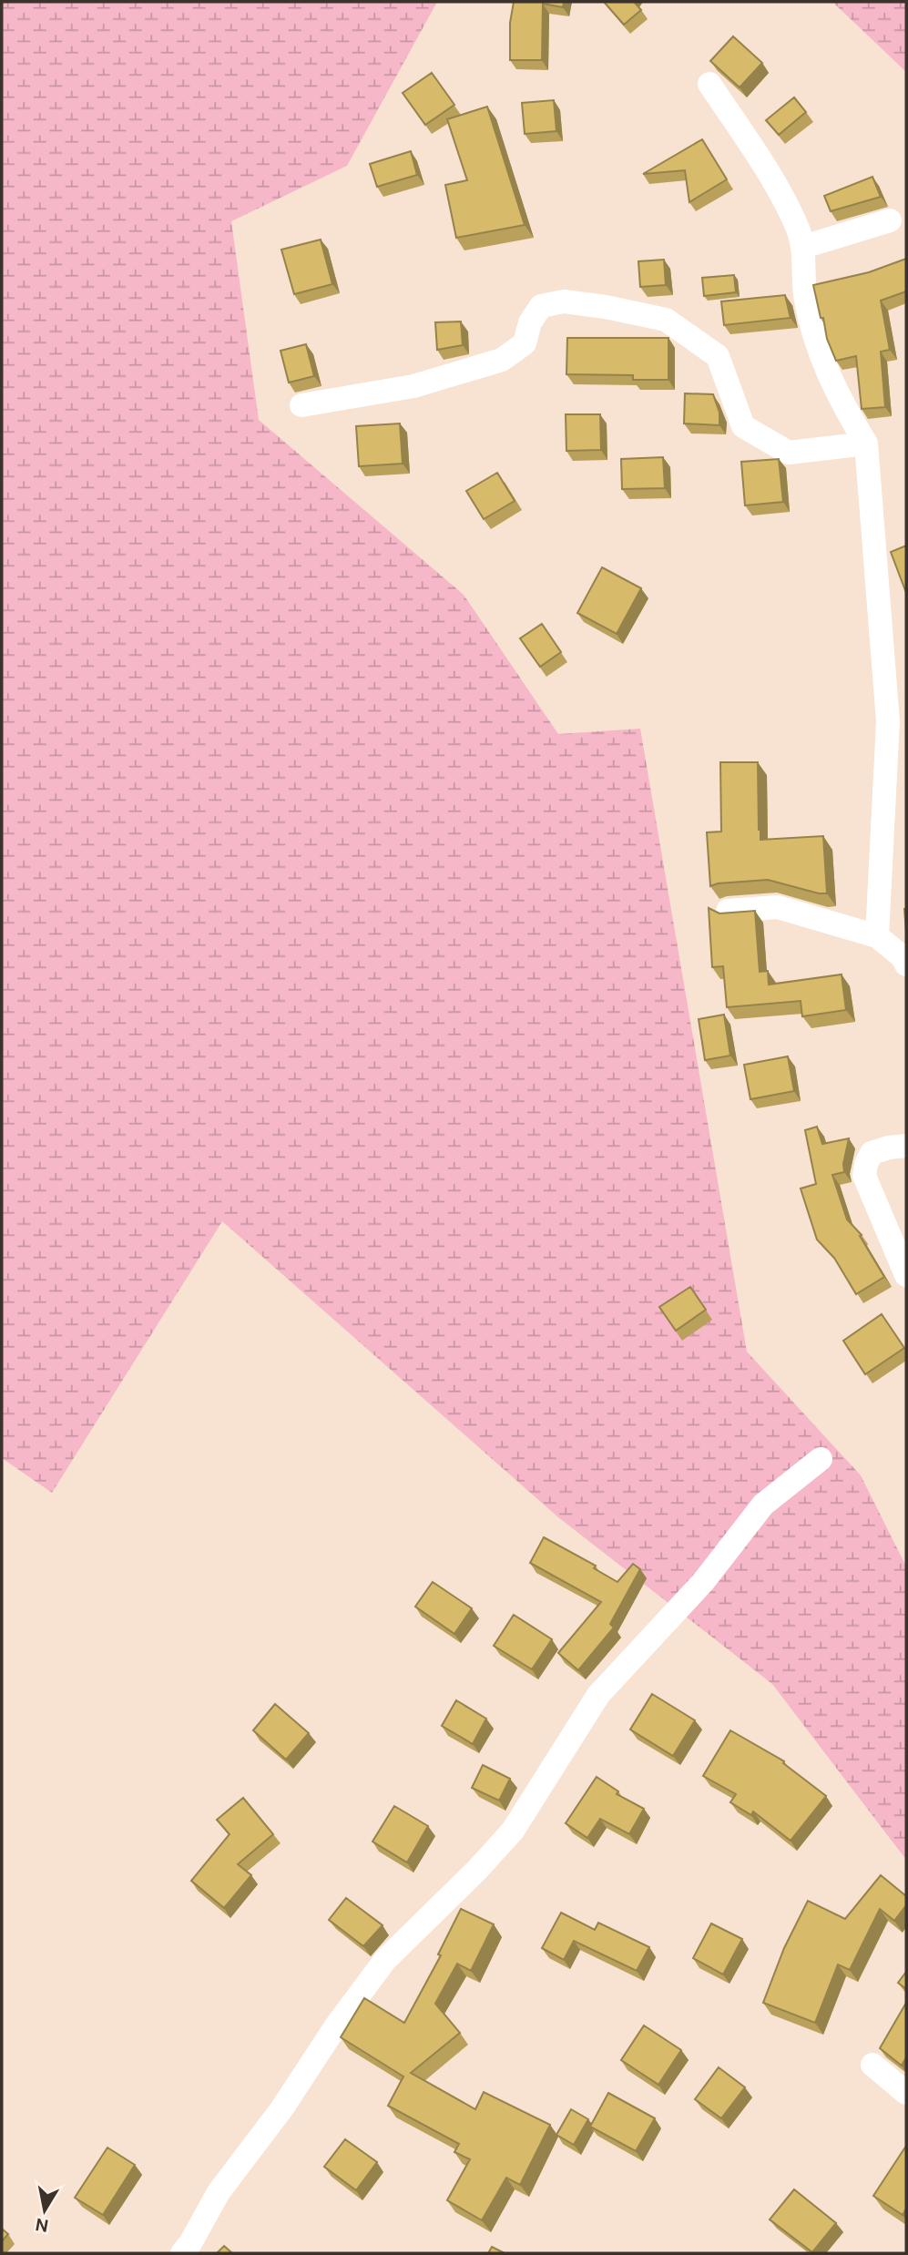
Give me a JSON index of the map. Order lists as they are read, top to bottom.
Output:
{
  "north": "bottom"
}
